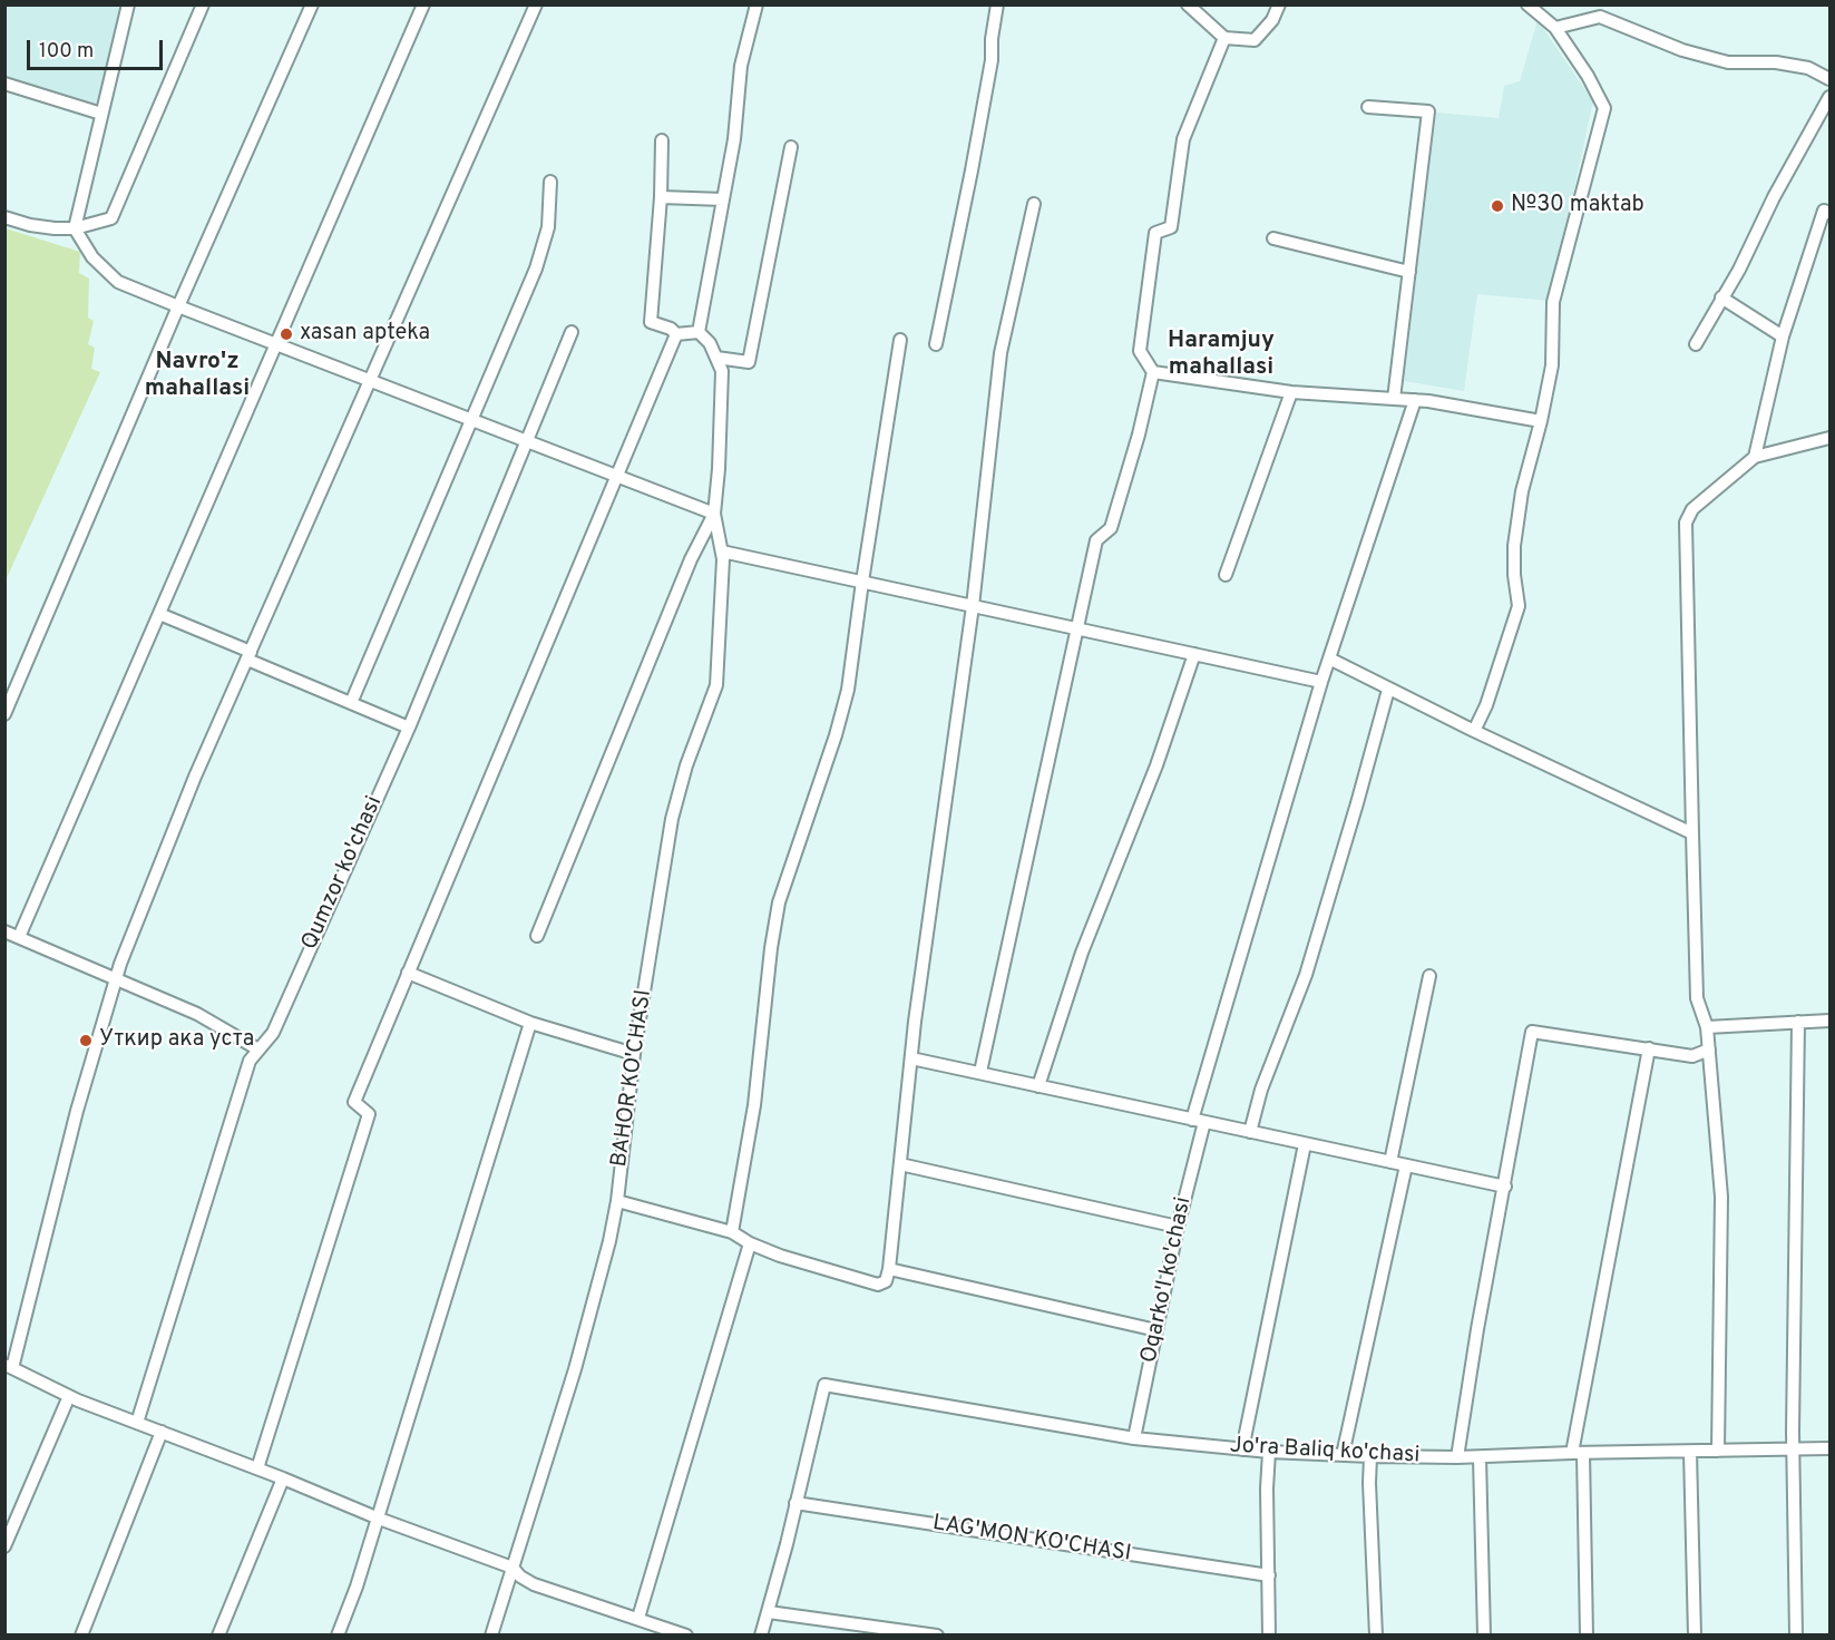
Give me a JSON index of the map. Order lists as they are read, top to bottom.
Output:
{
  "streets": {
    "street": [
      "Qumzor ko'chasi",
      "BAHOR KO'CHASI",
      "Oqarko'l ko'chasi",
      "Jo'ra Baliq ko'chasi",
      "LAG'MON KO'CHASI"
    ]
  },
  "crossings": [
    ["Oqarko'l ko'chasi", "Jo'ra Baliq ko'chasi"],
    ["Jo'ra Baliq ko'chasi", "LAG'MON KO'CHASI"]
  ],
  "districts": ["Haramjuy mahallasi", "Navro'z mahallasi"],
  "places": ["№30 maktab", "xasan apteka", "Уткир ака уста"],
  "scale_bar": "100 m"
}
